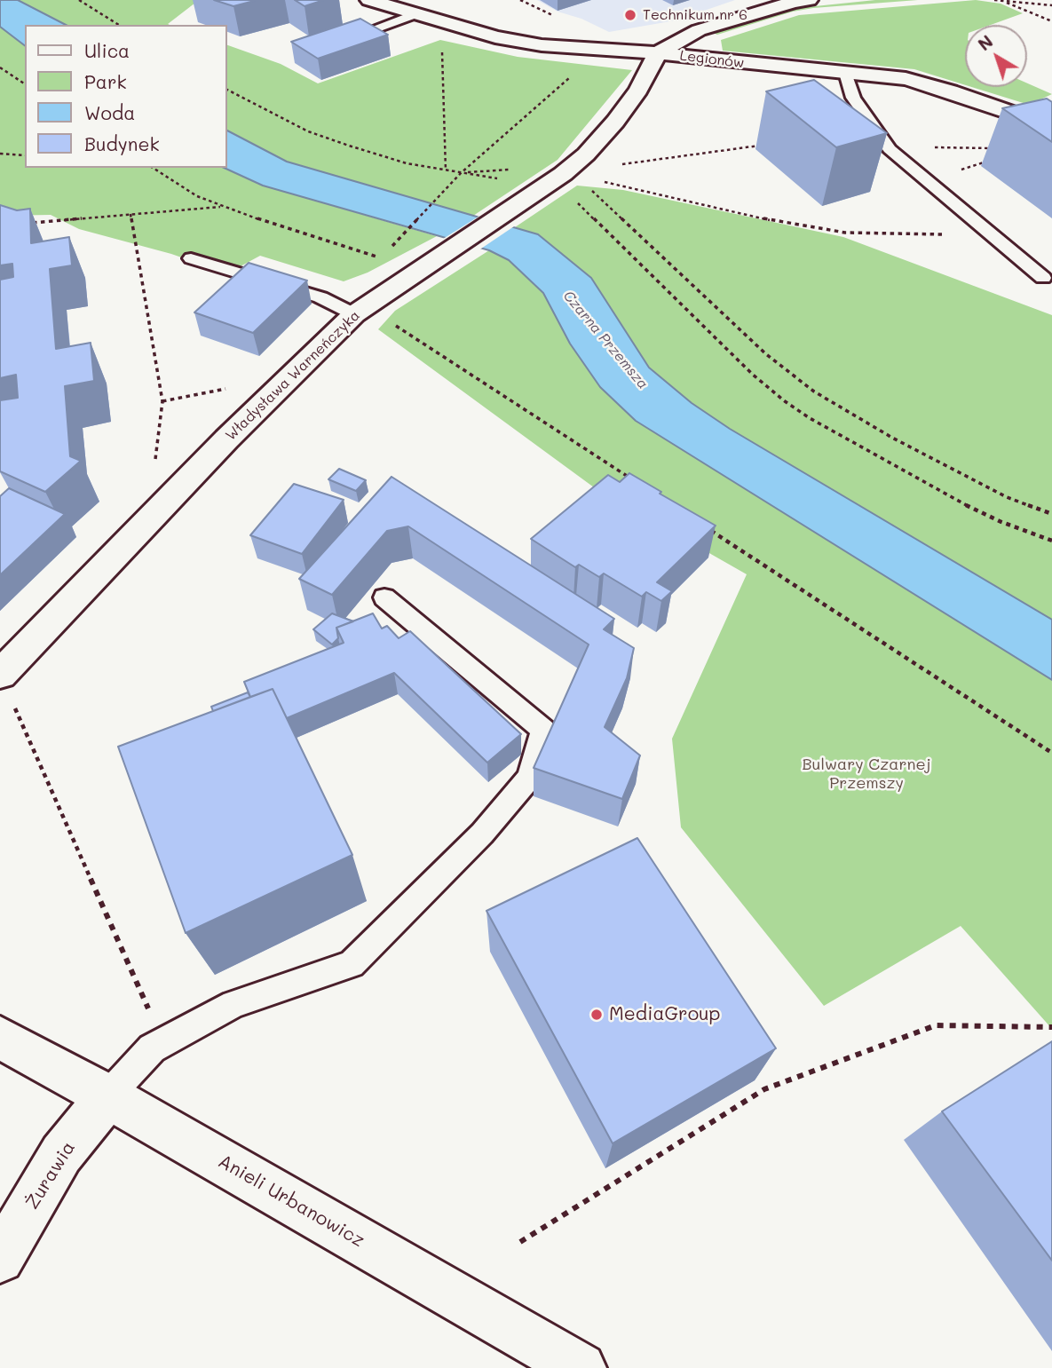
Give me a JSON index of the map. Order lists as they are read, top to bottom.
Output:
{
  "streets": {
    "street": [
      "Legionów",
      "Władysława Warneńczyka",
      "Żurawia",
      "Anieli Urbanowicz"
    ]
  },
  "crossings": [
    ["Legionów", "Władysława Warneńczyka"],
    ["Żurawia", "Anieli Urbanowicz"]
  ],
  "water": ["Czarna Przemsza"],
  "parks": ["Bulwary Czarnej Przemszy"],
  "places": ["Technikum nr 6", "MediaGroup"],
  "legend": [
    "Ulica",
    "Park",
    "Woda",
    "Budynek"
  ],
  "north": "top left"
}
